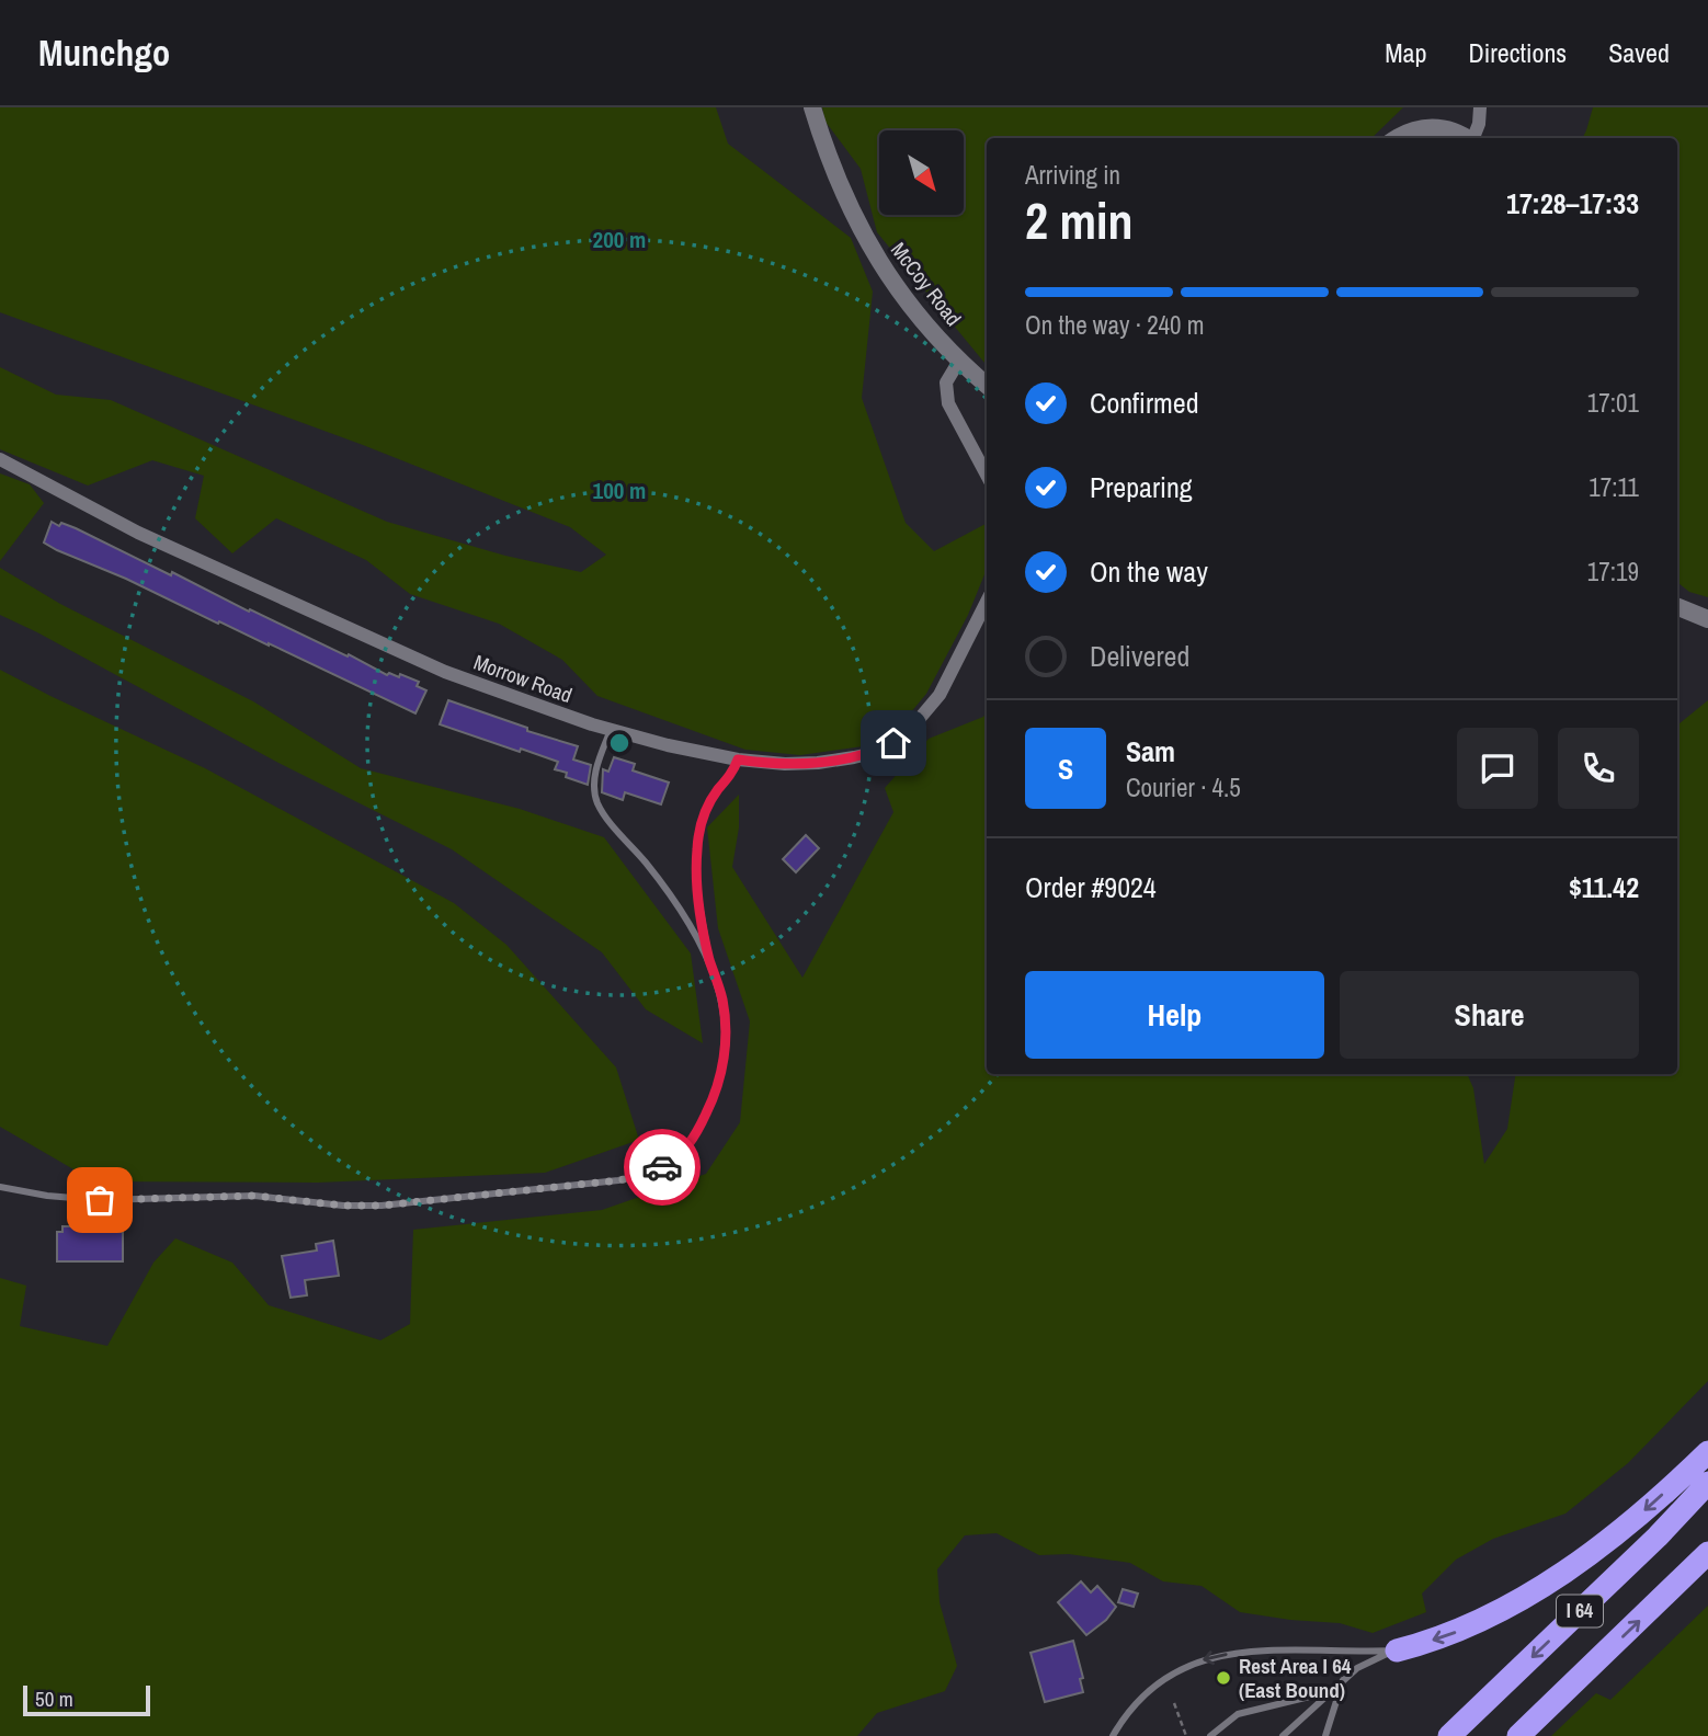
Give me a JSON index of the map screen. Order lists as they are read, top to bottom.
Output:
{
  "streets": {
    "highway": ["I 64"],
    "street": ["McCoy Road", "Morrow Road"]
  },
  "places": ["Rest Area I 64 (East Bound)"],
  "scale_bar": "50 m",
  "north": "bottom right",
  "page": {
    "header": "Munchgo",
    "nav": ["Map", "Directions", "Saved"],
    "heading": ["2 min", "Arriving in", "17:28–17:33"],
    "panel": [
      "Sam",
      "Courier · 4.5",
      "Order #9024",
      "$11.42"
    ],
    "bar": "On the way · 240 m",
    "list": [
      ["Confirmed", "17:01"],
      ["Preparing", "17:11"],
      ["On the way", "17:19"],
      "Delivered"
    ],
    "round": "S",
    "buttons": ["Help", "Share"],
    "scale": "50 m"
  },
  "rings": ["200 m", "100 m"]
}
